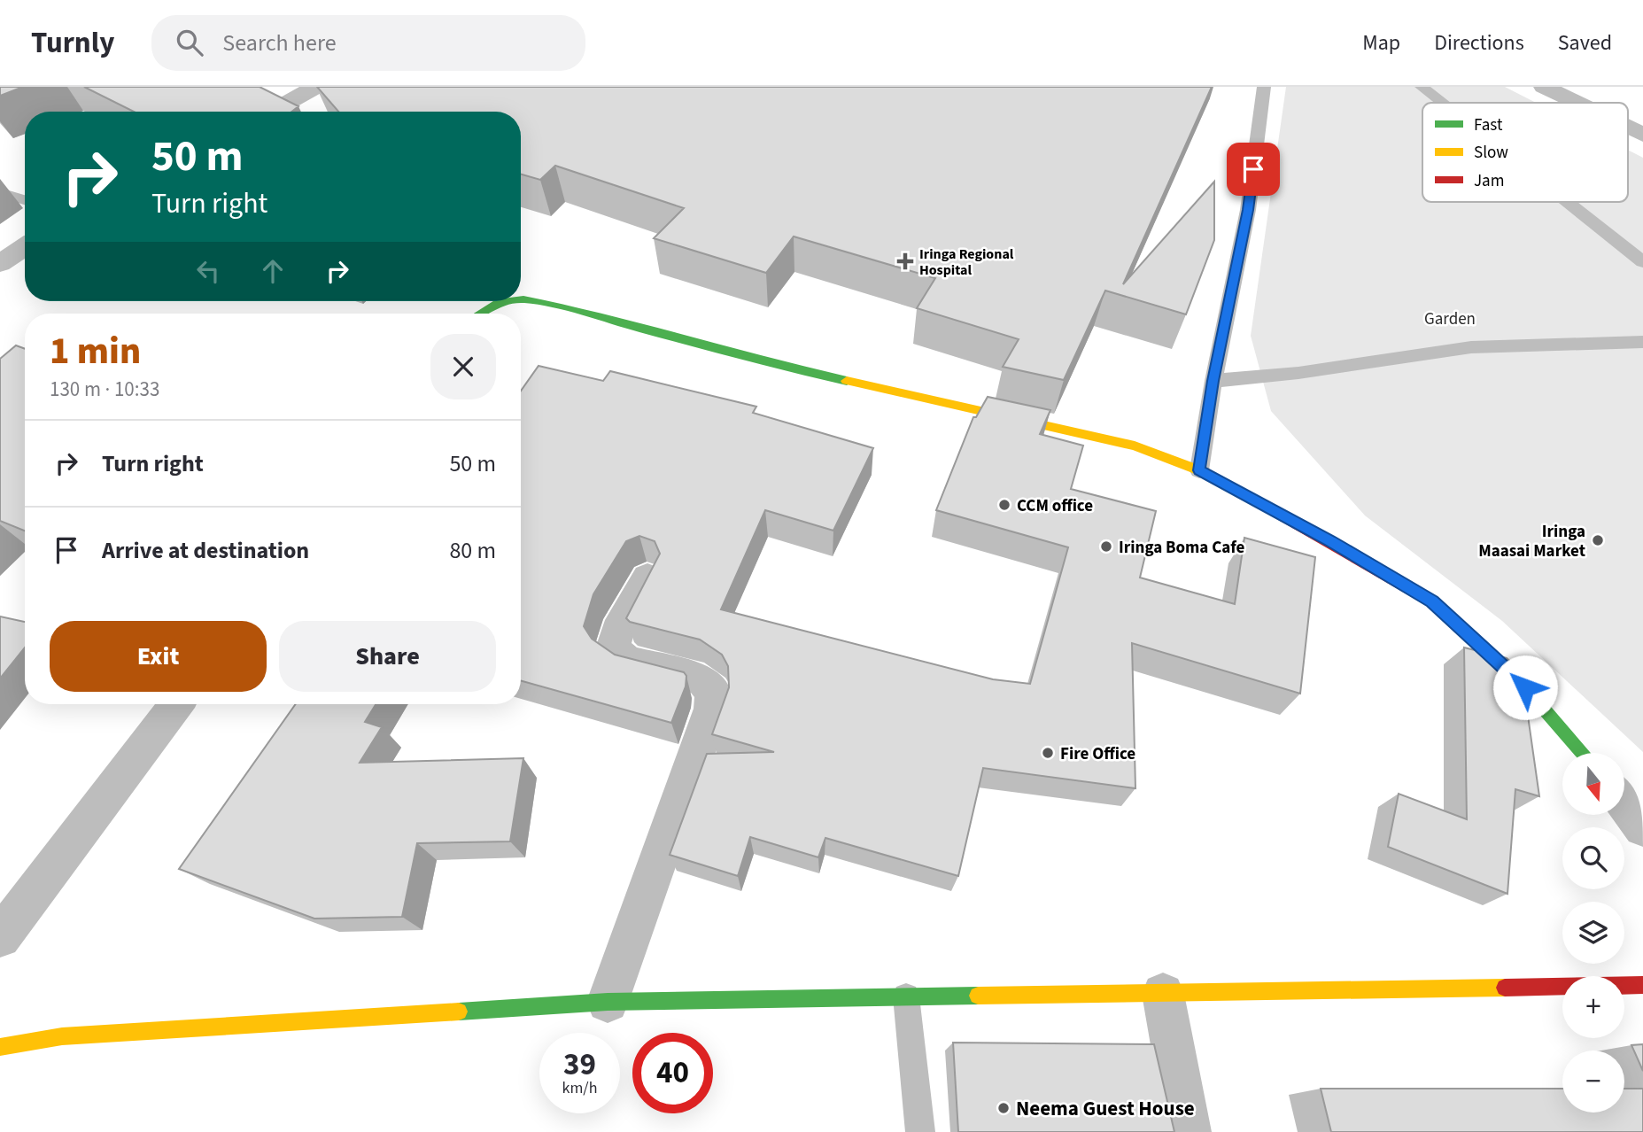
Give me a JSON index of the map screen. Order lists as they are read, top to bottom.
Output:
{
  "parks": ["Garden"],
  "places": {
    "health": ["Iringa Regional Hospital"],
    "other": [
      "CCM office",
      "Iringa Maasai Market",
      "Iringa Boma Cafe",
      "Fire Office",
      "Neema Guest House"
    ]
  },
  "legend": ["Fast", "Slow", "Jam"],
  "north": "bottom",
  "page": {
    "header": "Turnly",
    "search": "Search here",
    "nav": ["Map", "Directions", "Saved"],
    "turn": ["50 m", "Turn right"],
    "heading": ["1 min", "130 m · 10:33"],
    "list": [
      {
        "name": "Turn right",
        "value": "50 m"
      },
      {
        "name": "Arrive at destination",
        "value": "80 m"
      }
    ],
    "buttons": ["Exit", "Share"],
    "map_buttons": ["+", "−"],
    "speed": "39 km/h",
    "limit": "40"
  }
}
